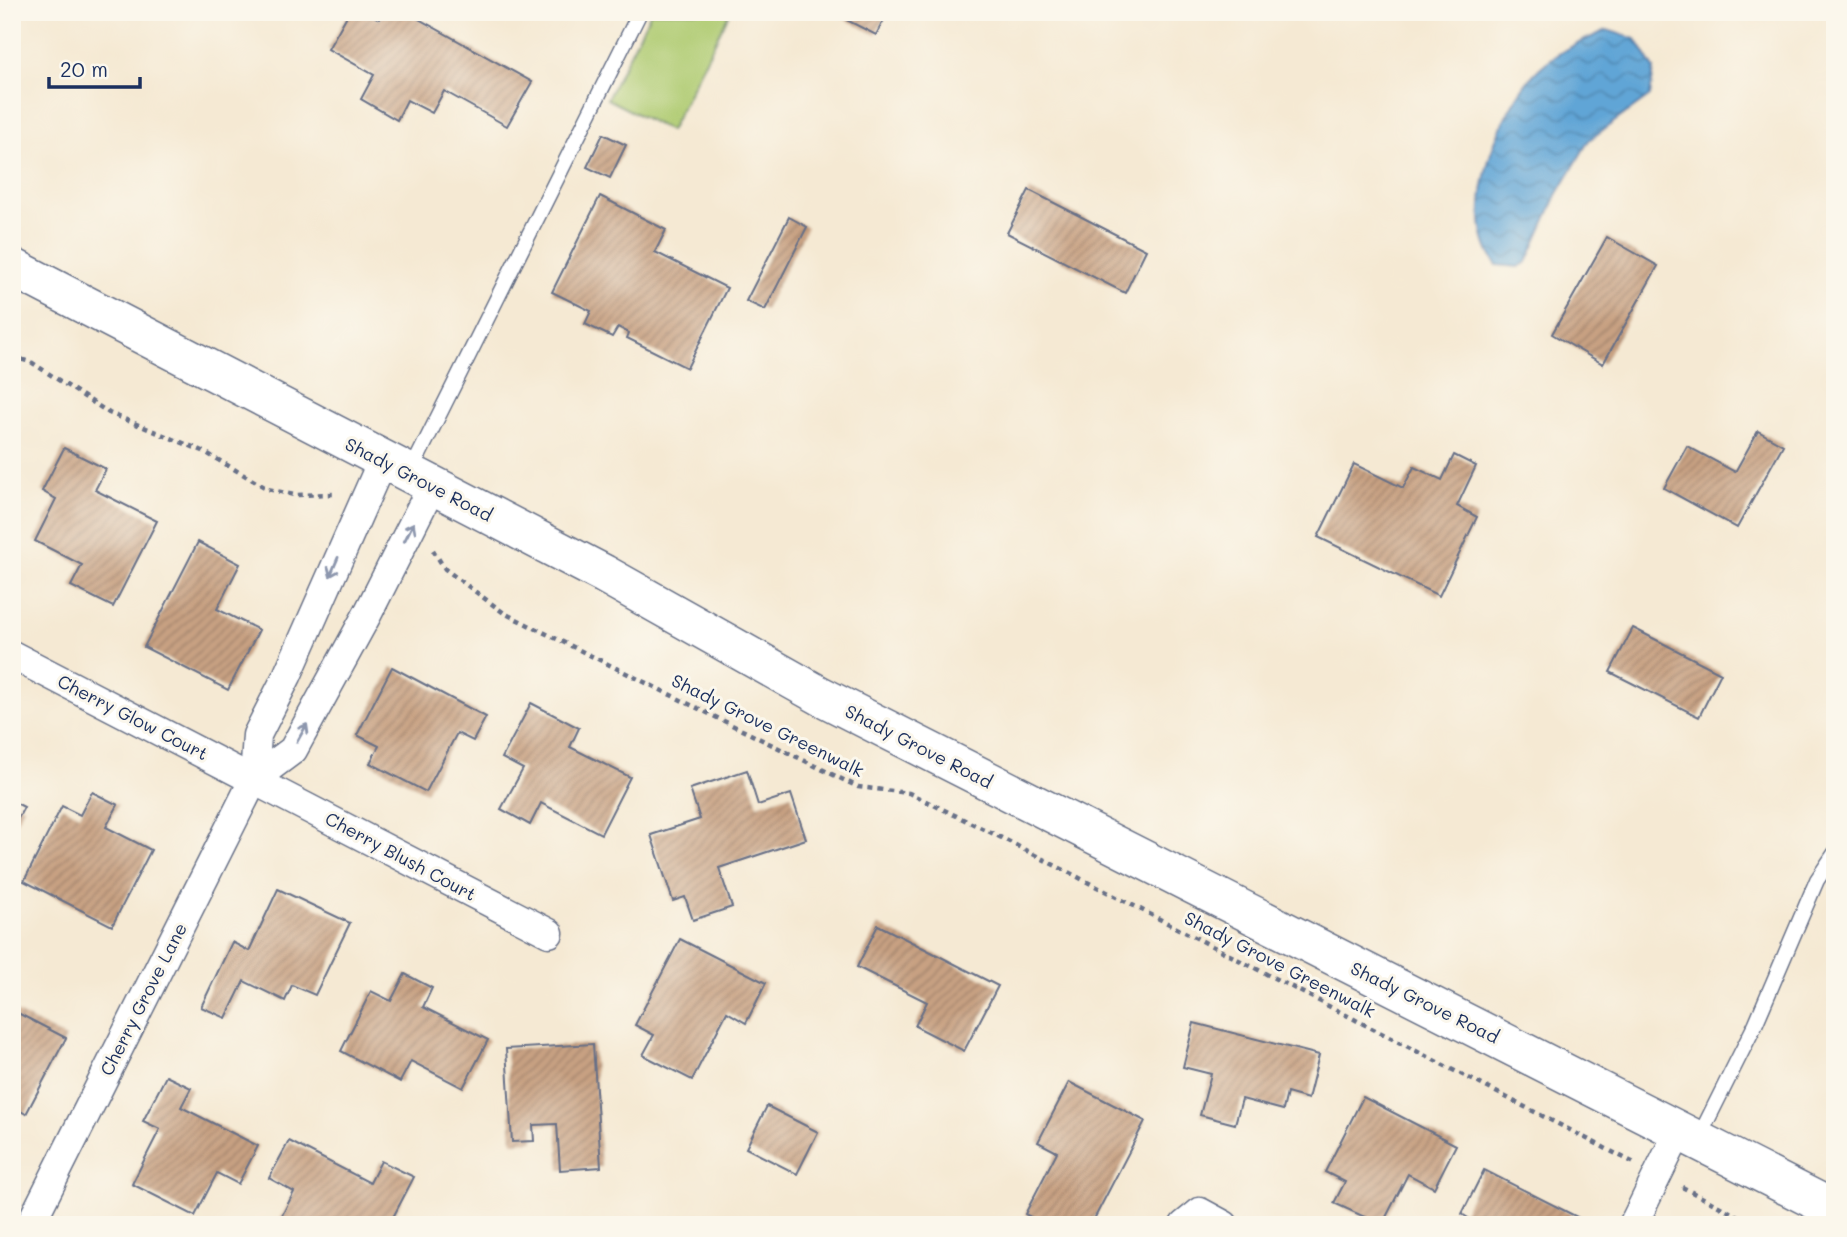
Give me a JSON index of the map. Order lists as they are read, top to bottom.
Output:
{
  "streets": {
    "main road": ["Shady Grove Road"],
    "street": ["Cherry Glow Court", "Cherry Blush Court", "Cherry Grove Lane"],
    "path": ["Shady Grove Greenwalk"]
  },
  "crossings": [
    ["Shady Grove Road", "Cherry Grove Lane"],
    ["Cherry Glow Court", "Cherry Blush Court"],
    ["Cherry Glow Court", "Cherry Grove Lane"],
    ["Shady Grove Greenwalk", "Cherry Grove Lane"],
    ["Cherry Blush Court", "Cherry Grove Lane"]
  ],
  "scale_bar": "20 m"
}
